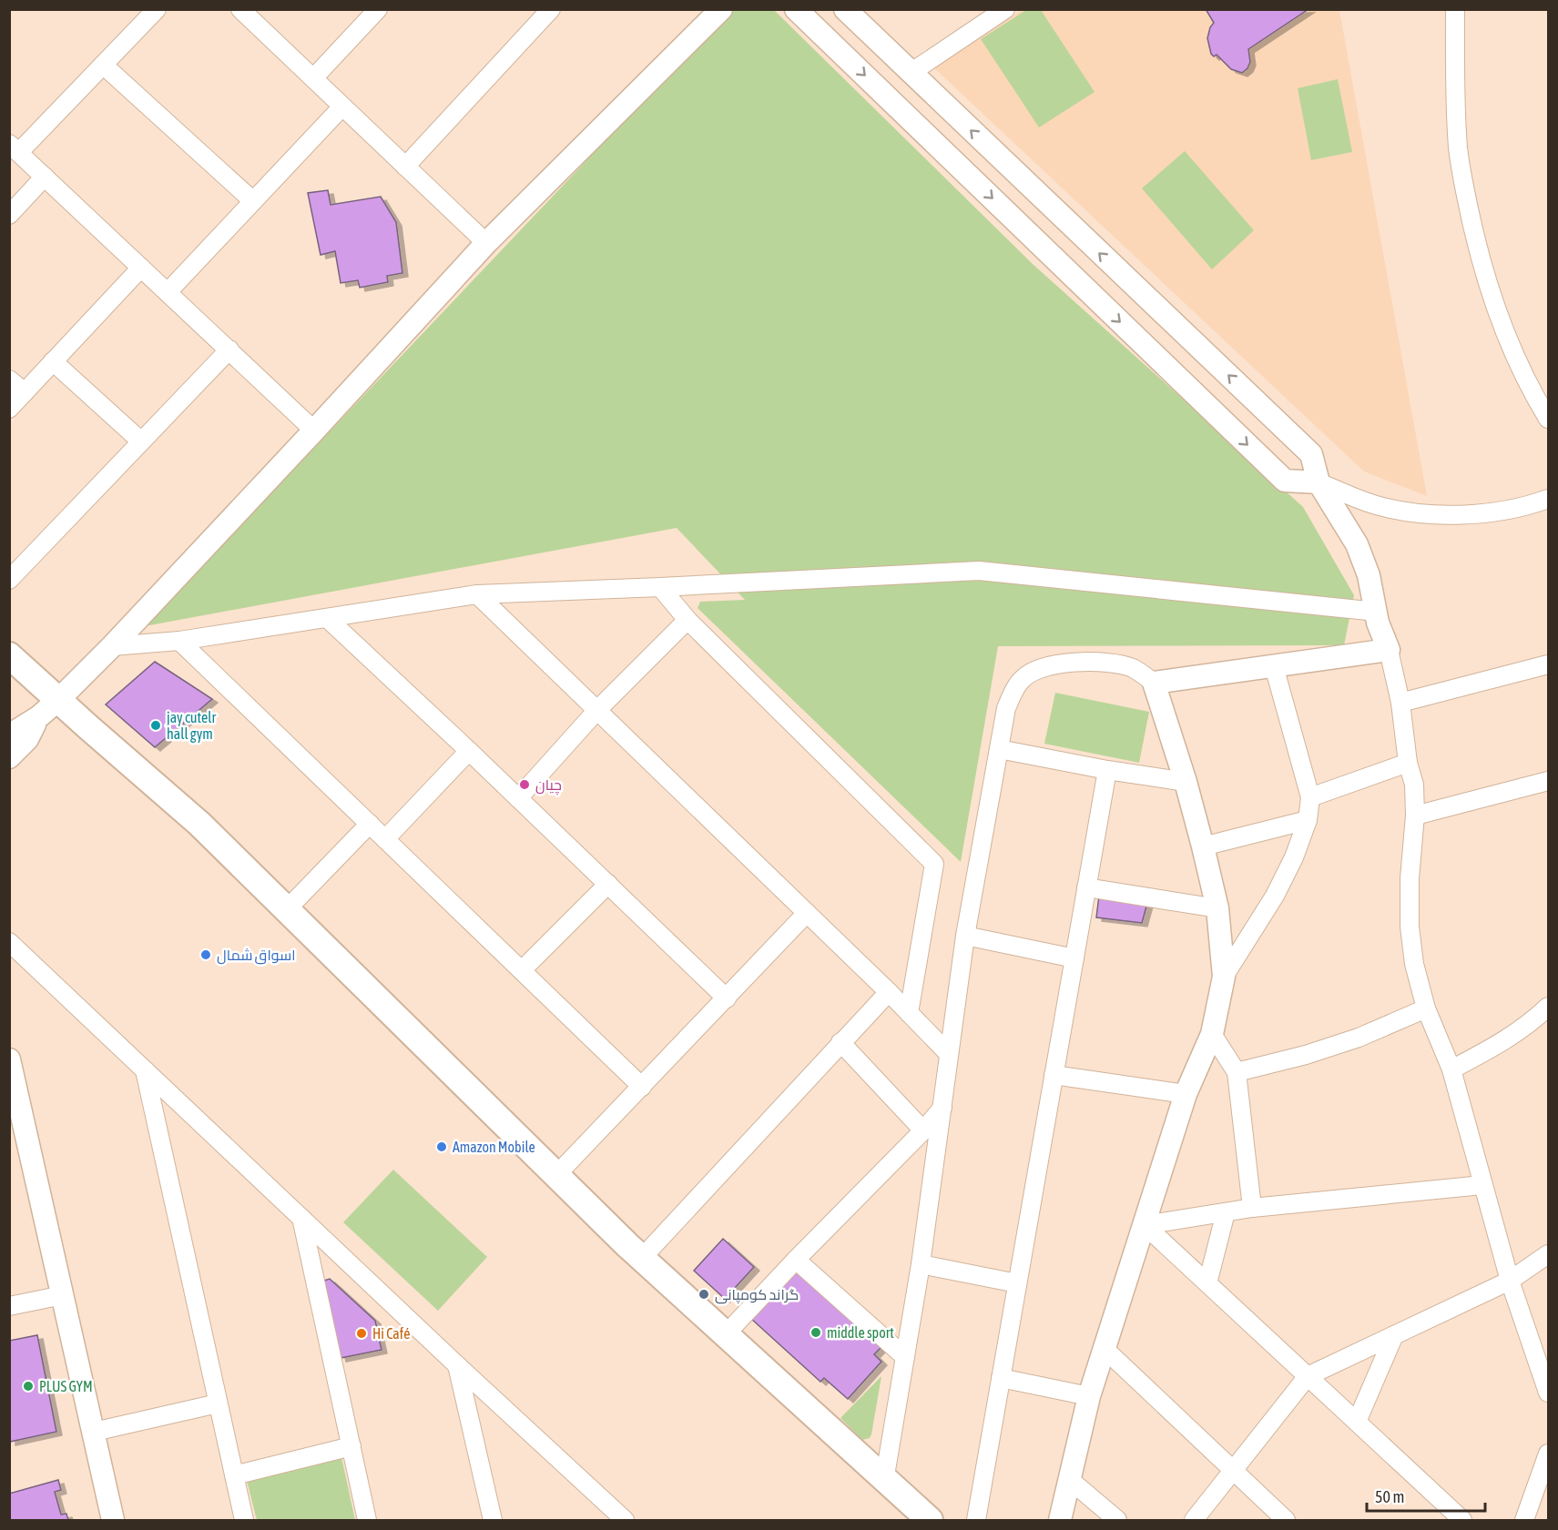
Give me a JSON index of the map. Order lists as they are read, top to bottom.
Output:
{
  "places": [
    "jay cutelr hall gym",
    "چيان",
    "اسواق شمال",
    "Amazon Mobile",
    "گراند كومپانى",
    "middle sport",
    "Hi Café",
    "PLUS GYM"
  ],
  "scale_bar": "50 m"
}
